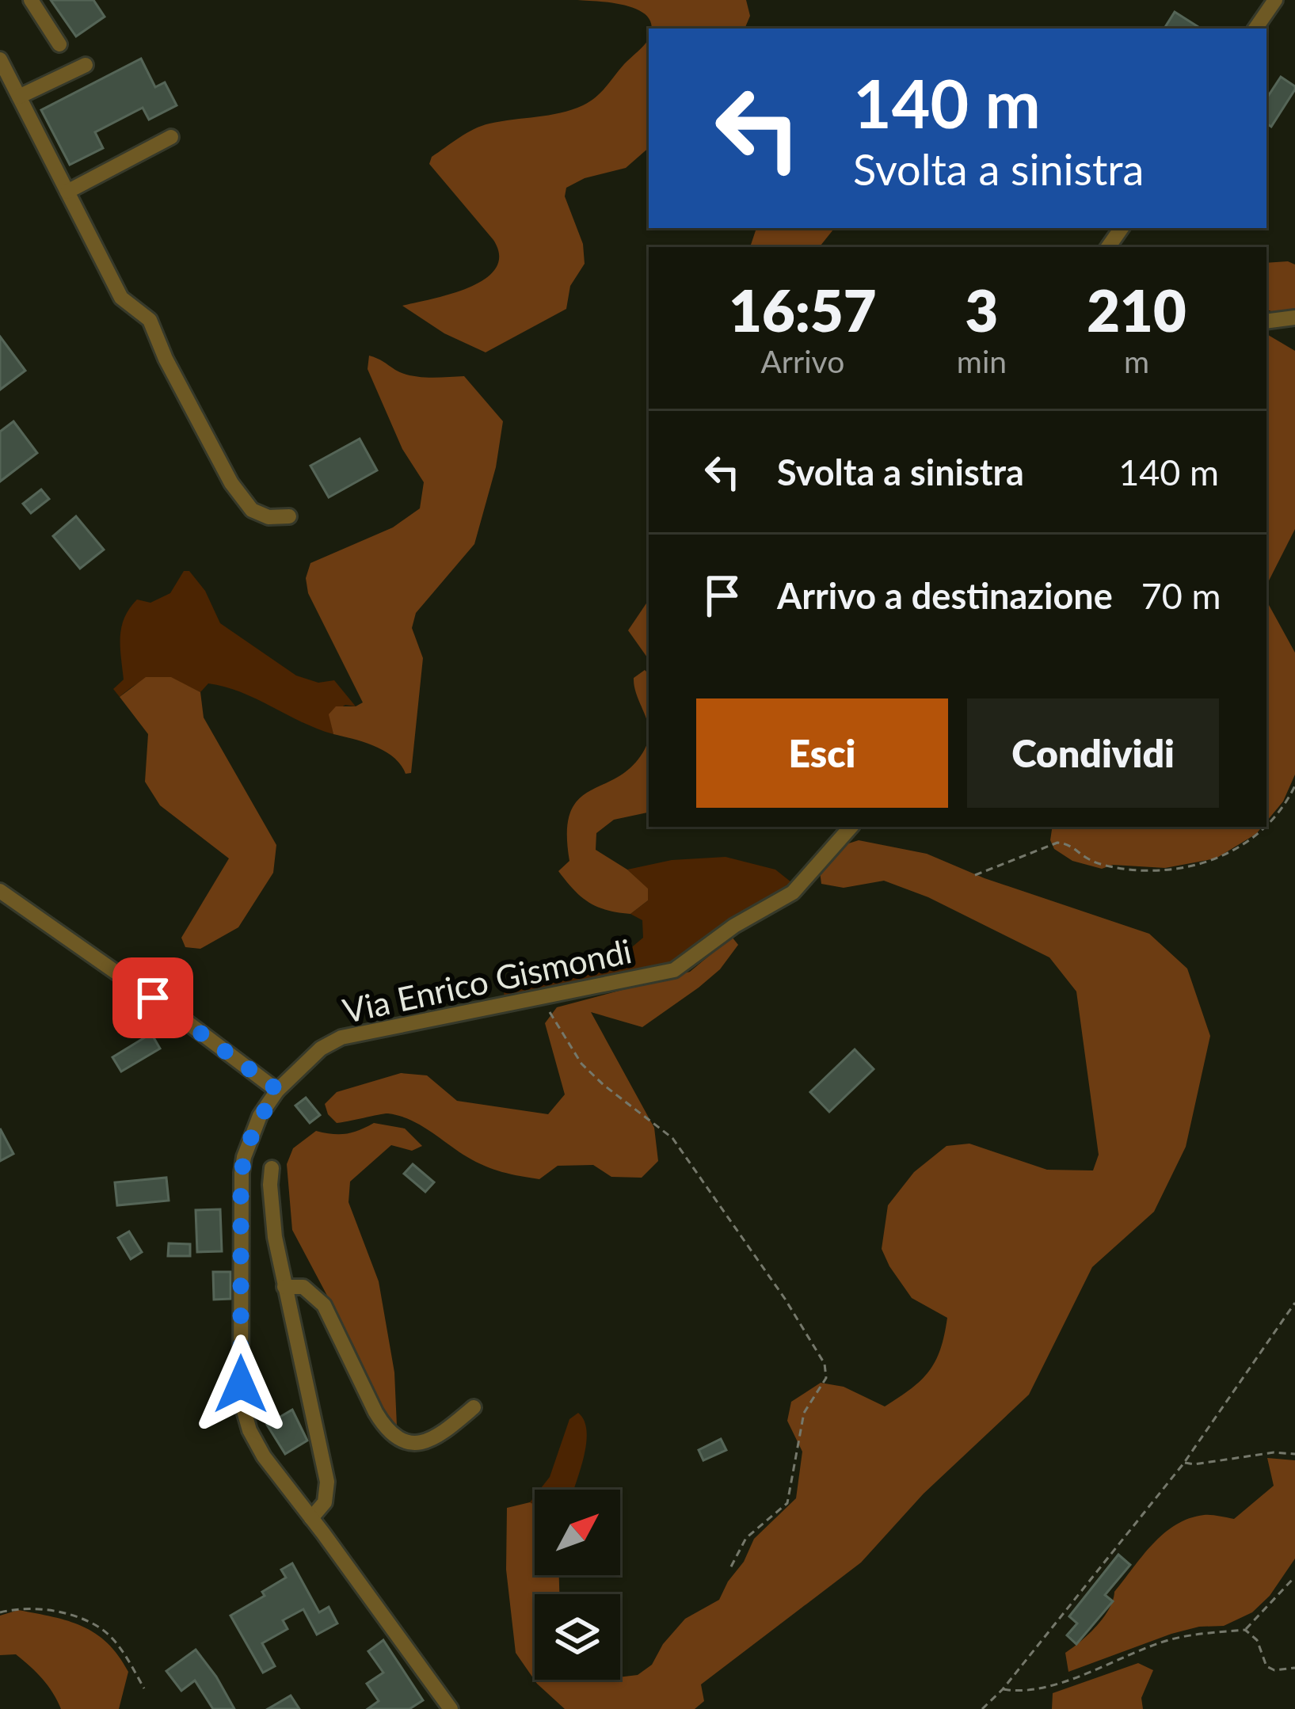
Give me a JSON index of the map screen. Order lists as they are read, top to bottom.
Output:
{
  "streets": {
    "street": ["Via Enrico Gismondi"]
  },
  "north": "top right",
  "page": {
    "turn": ["140 m", "Svolta a sinistra"],
    "eta": [
      "16:57",
      "Arrivo",
      "3",
      "min",
      "210",
      "m"
    ],
    "list": [
      {
        "name": "Svolta a sinistra",
        "value": "140 m"
      },
      {
        "name": "Arrivo a destinazione",
        "value": "70 m"
      }
    ],
    "buttons": ["Esci", "Condividi"]
  }
}
